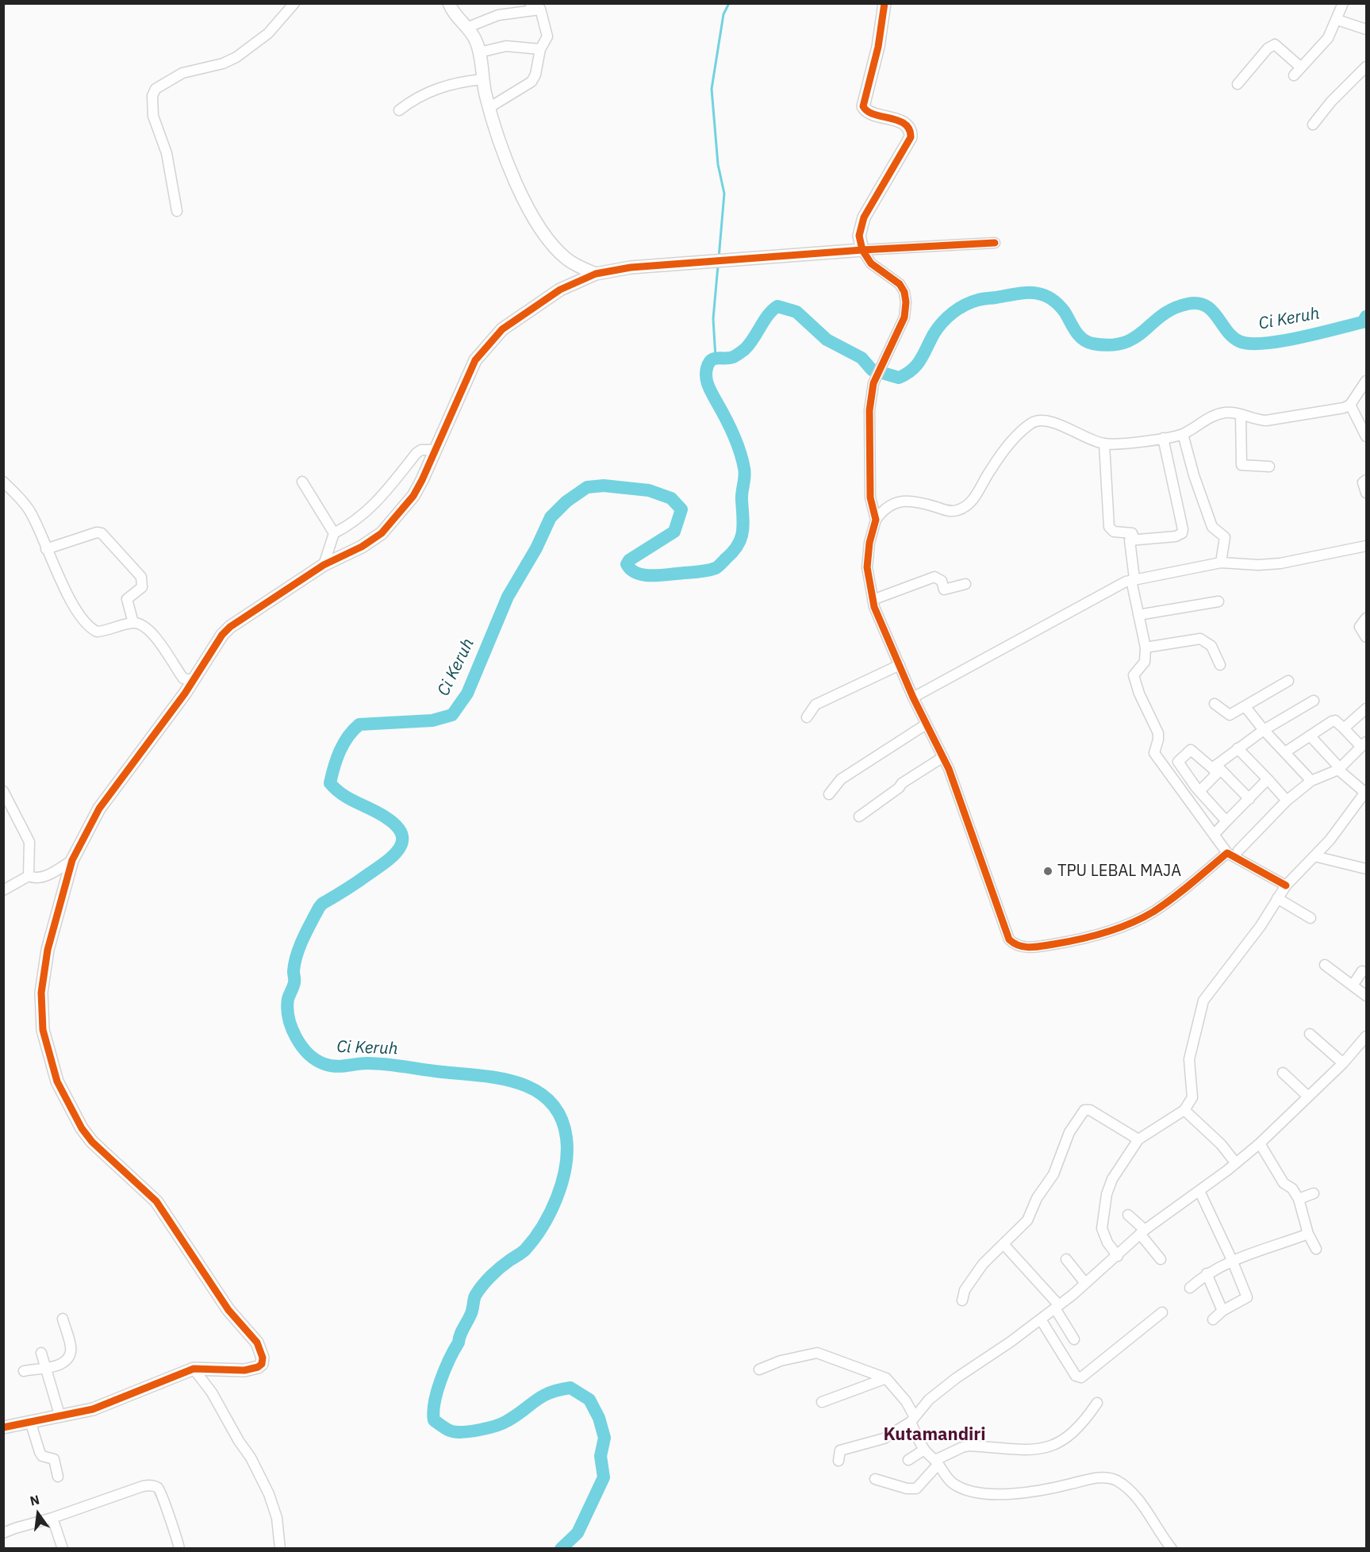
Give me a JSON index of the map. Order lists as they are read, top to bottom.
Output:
{
  "districts": ["Kutamandiri"],
  "water": ["Ci Keruh"],
  "places": ["TPU LEBAL MAJA"],
  "north": "top"
}
